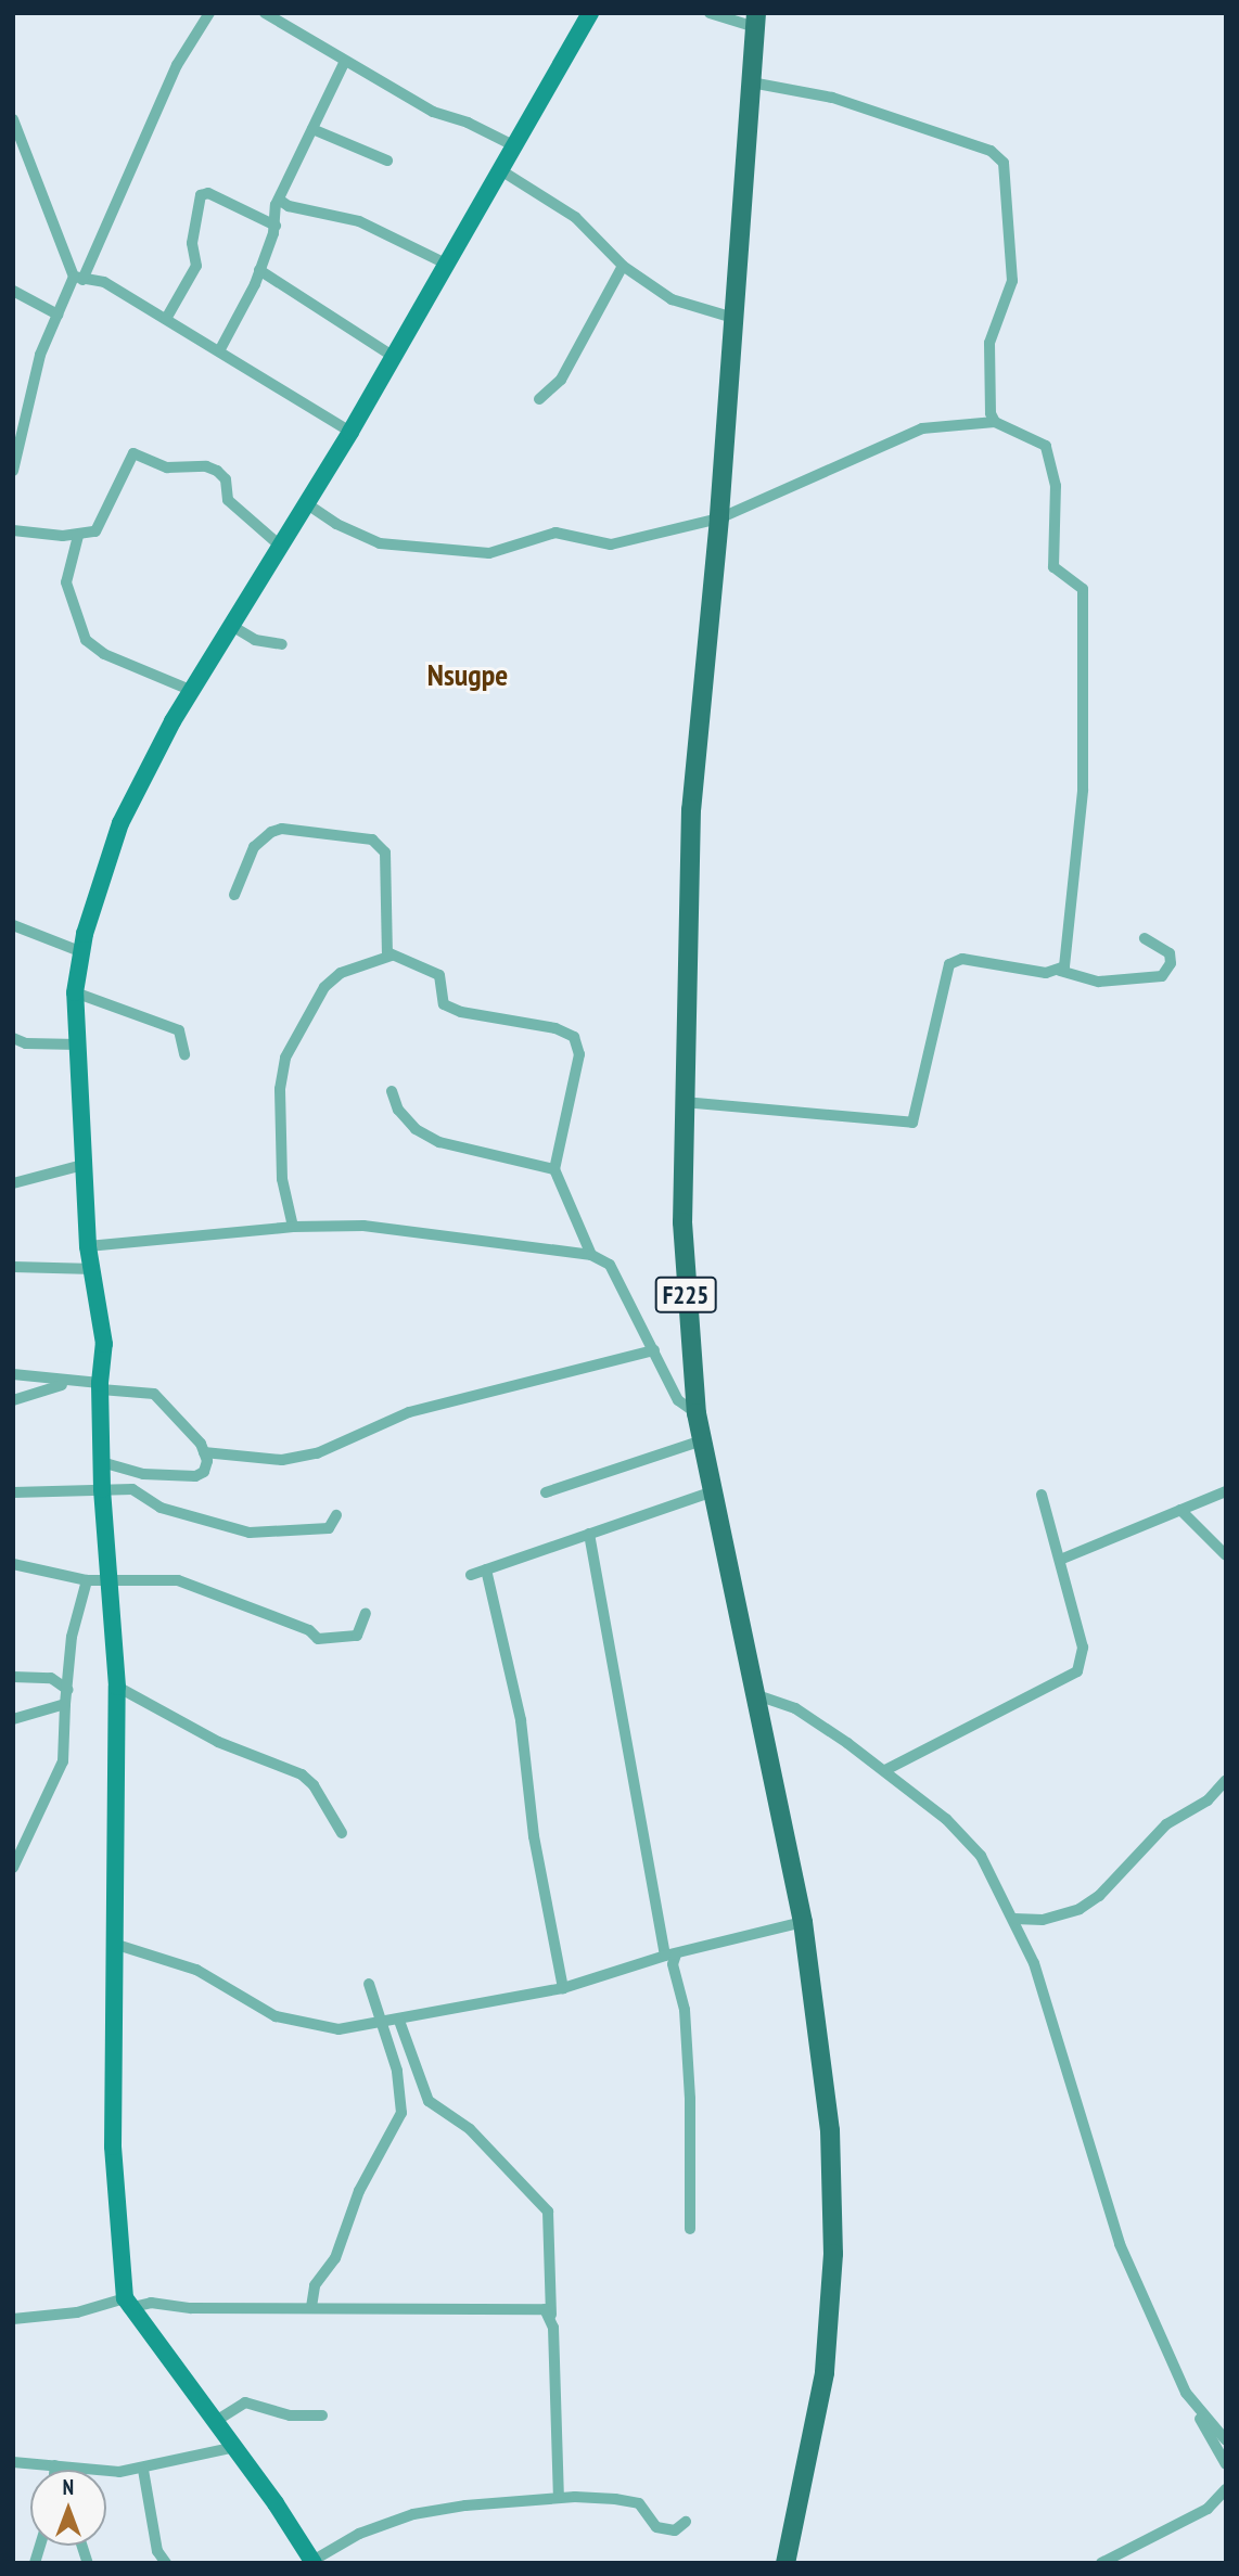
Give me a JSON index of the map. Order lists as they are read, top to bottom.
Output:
{
  "streets": {
    "main road": ["F225"]
  },
  "districts": ["Nsugpe"],
  "north": "top"
}
